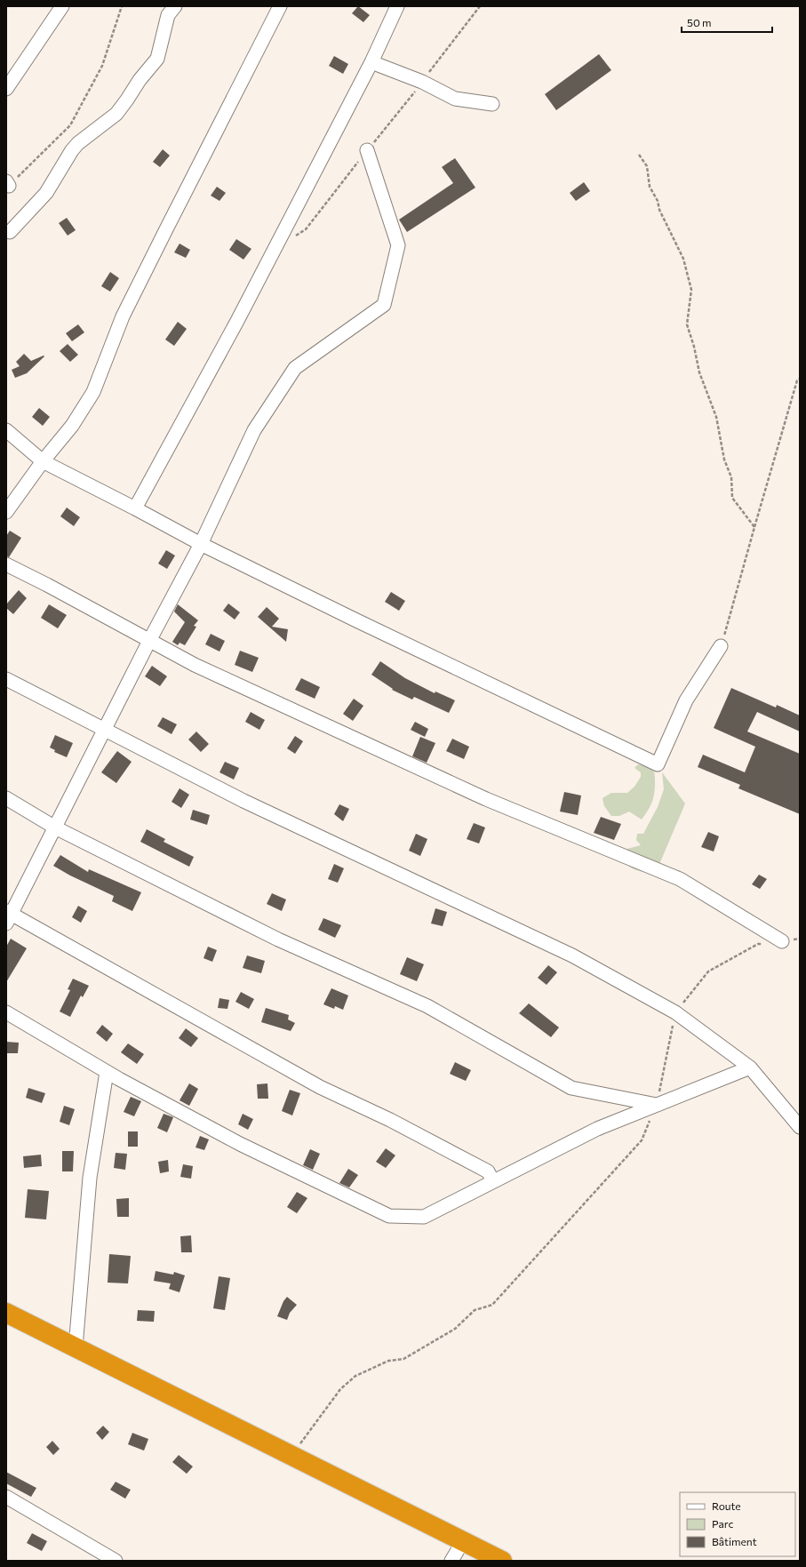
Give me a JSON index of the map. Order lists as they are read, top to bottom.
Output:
{
  "legend": ["Route", "Parc", "Bâtiment"],
  "scale_bar": "50 m"
}
